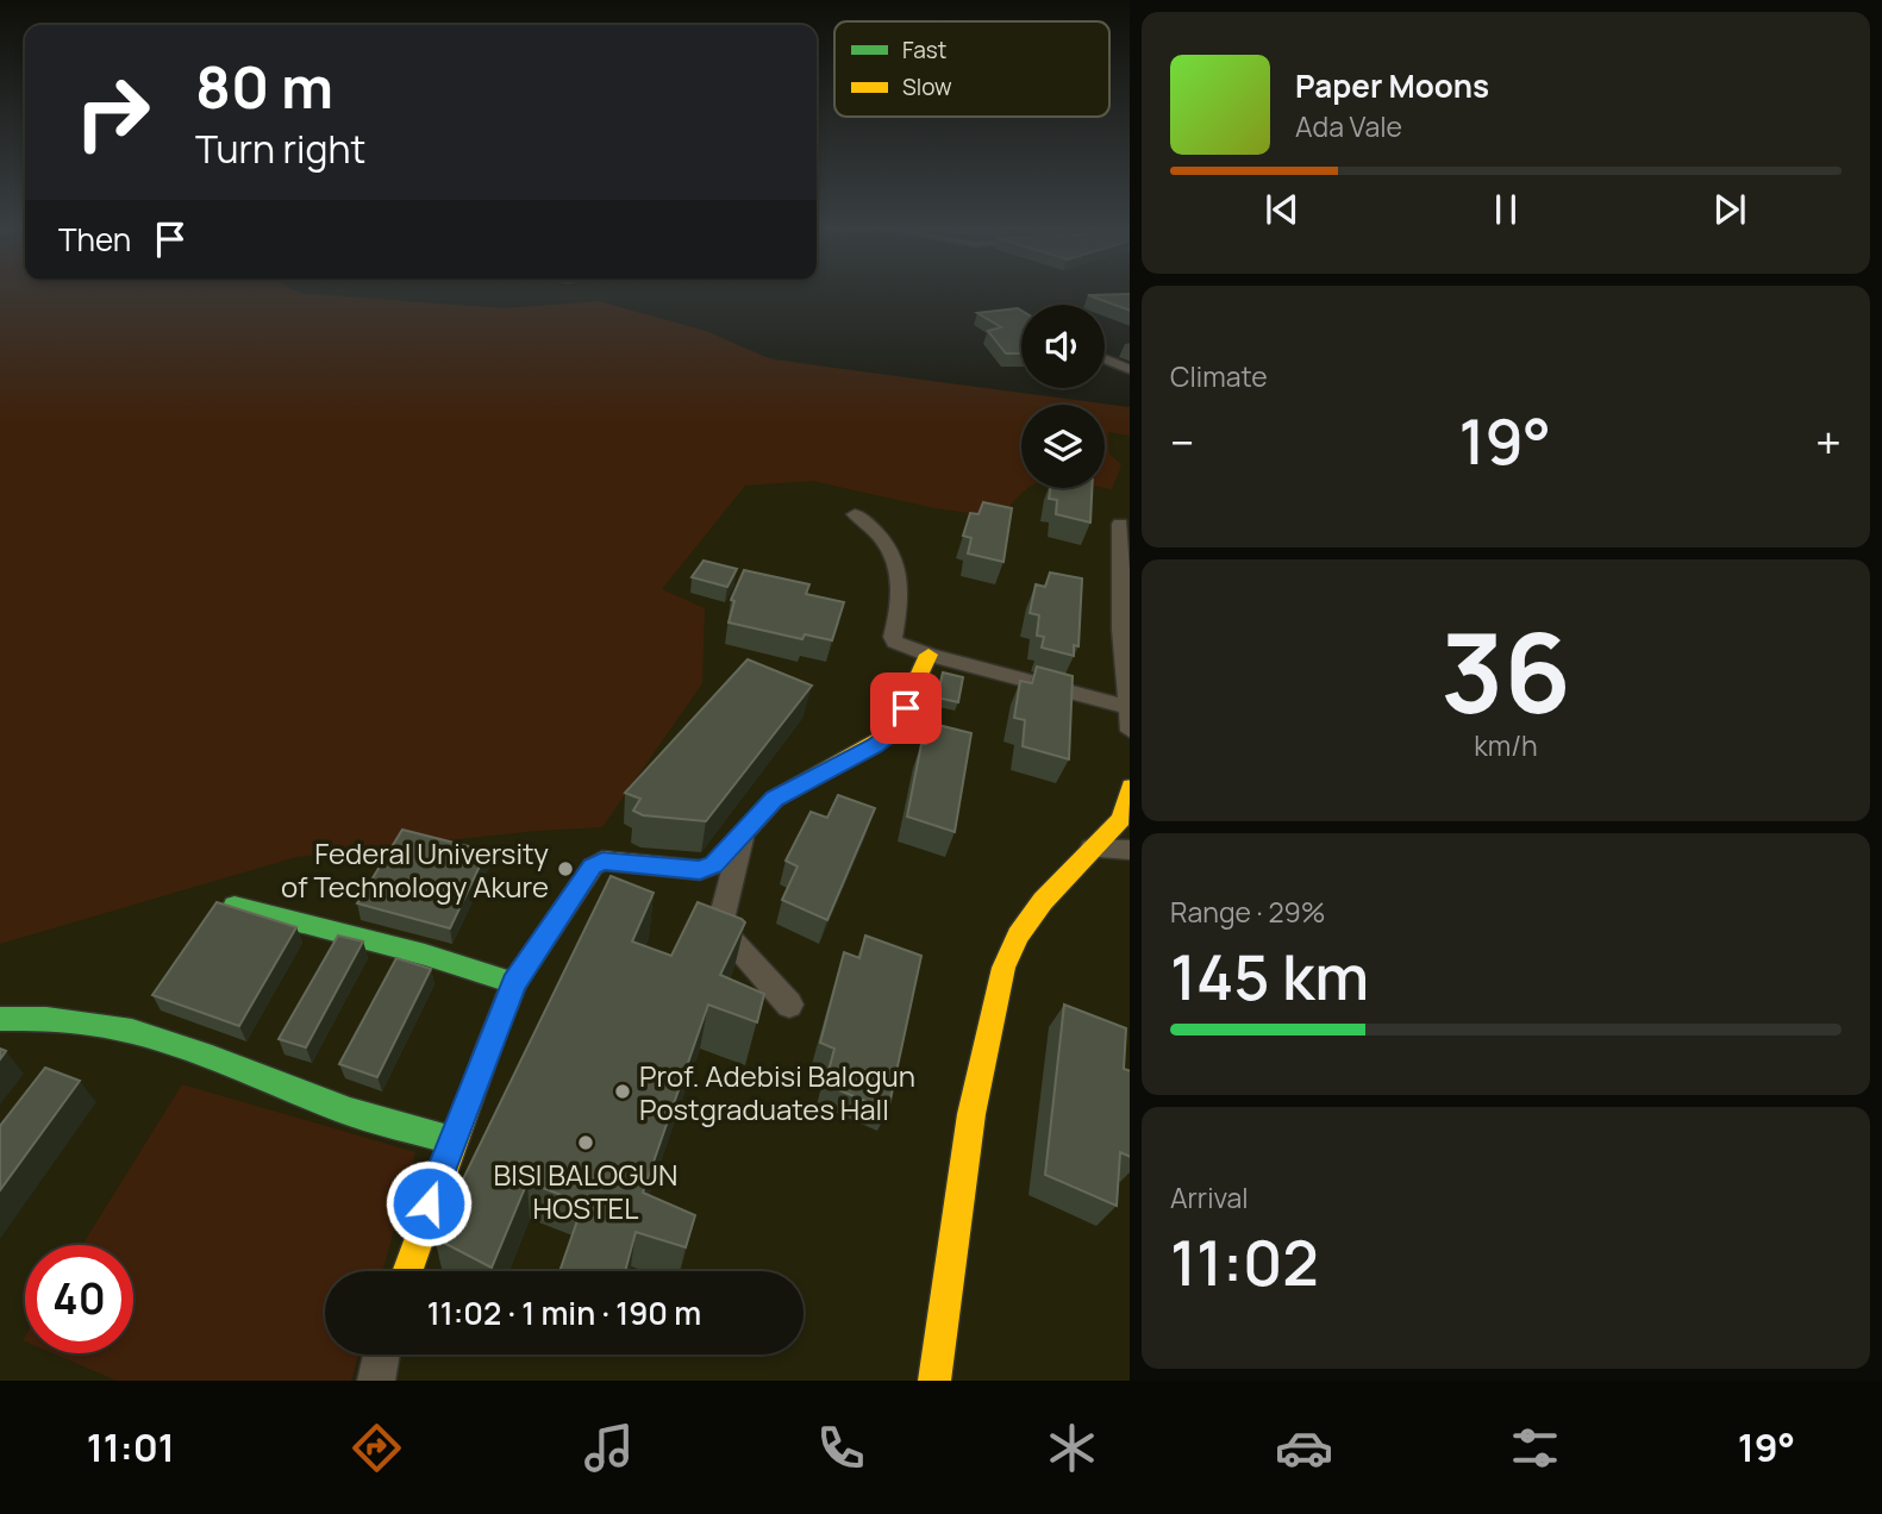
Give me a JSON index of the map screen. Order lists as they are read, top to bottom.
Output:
{
  "places": ["Federal University of Technology Akure", "Prof. Adebisi Balogun Postgraduates Hall", "BISI BALOGUN HOSTEL"],
  "legend": ["Fast", "Slow"],
  "page": {
    "turn": ["80 m", "Turn right"],
    "song": ["Paper Moons", "Ada Vale"],
    "then": "Then",
    "tile": [
      "Climate",
      ["36", "km/h"],
      ["Range · 29%", "145 km"],
      ["Arrival", "11:02"]
    ],
    "heat": ["−", "19°", "+"],
    "limit": "40",
    "trip": "11:02 · 1 min · 190 m",
    "tabs": ["11:01", "19°"]
  }
}
